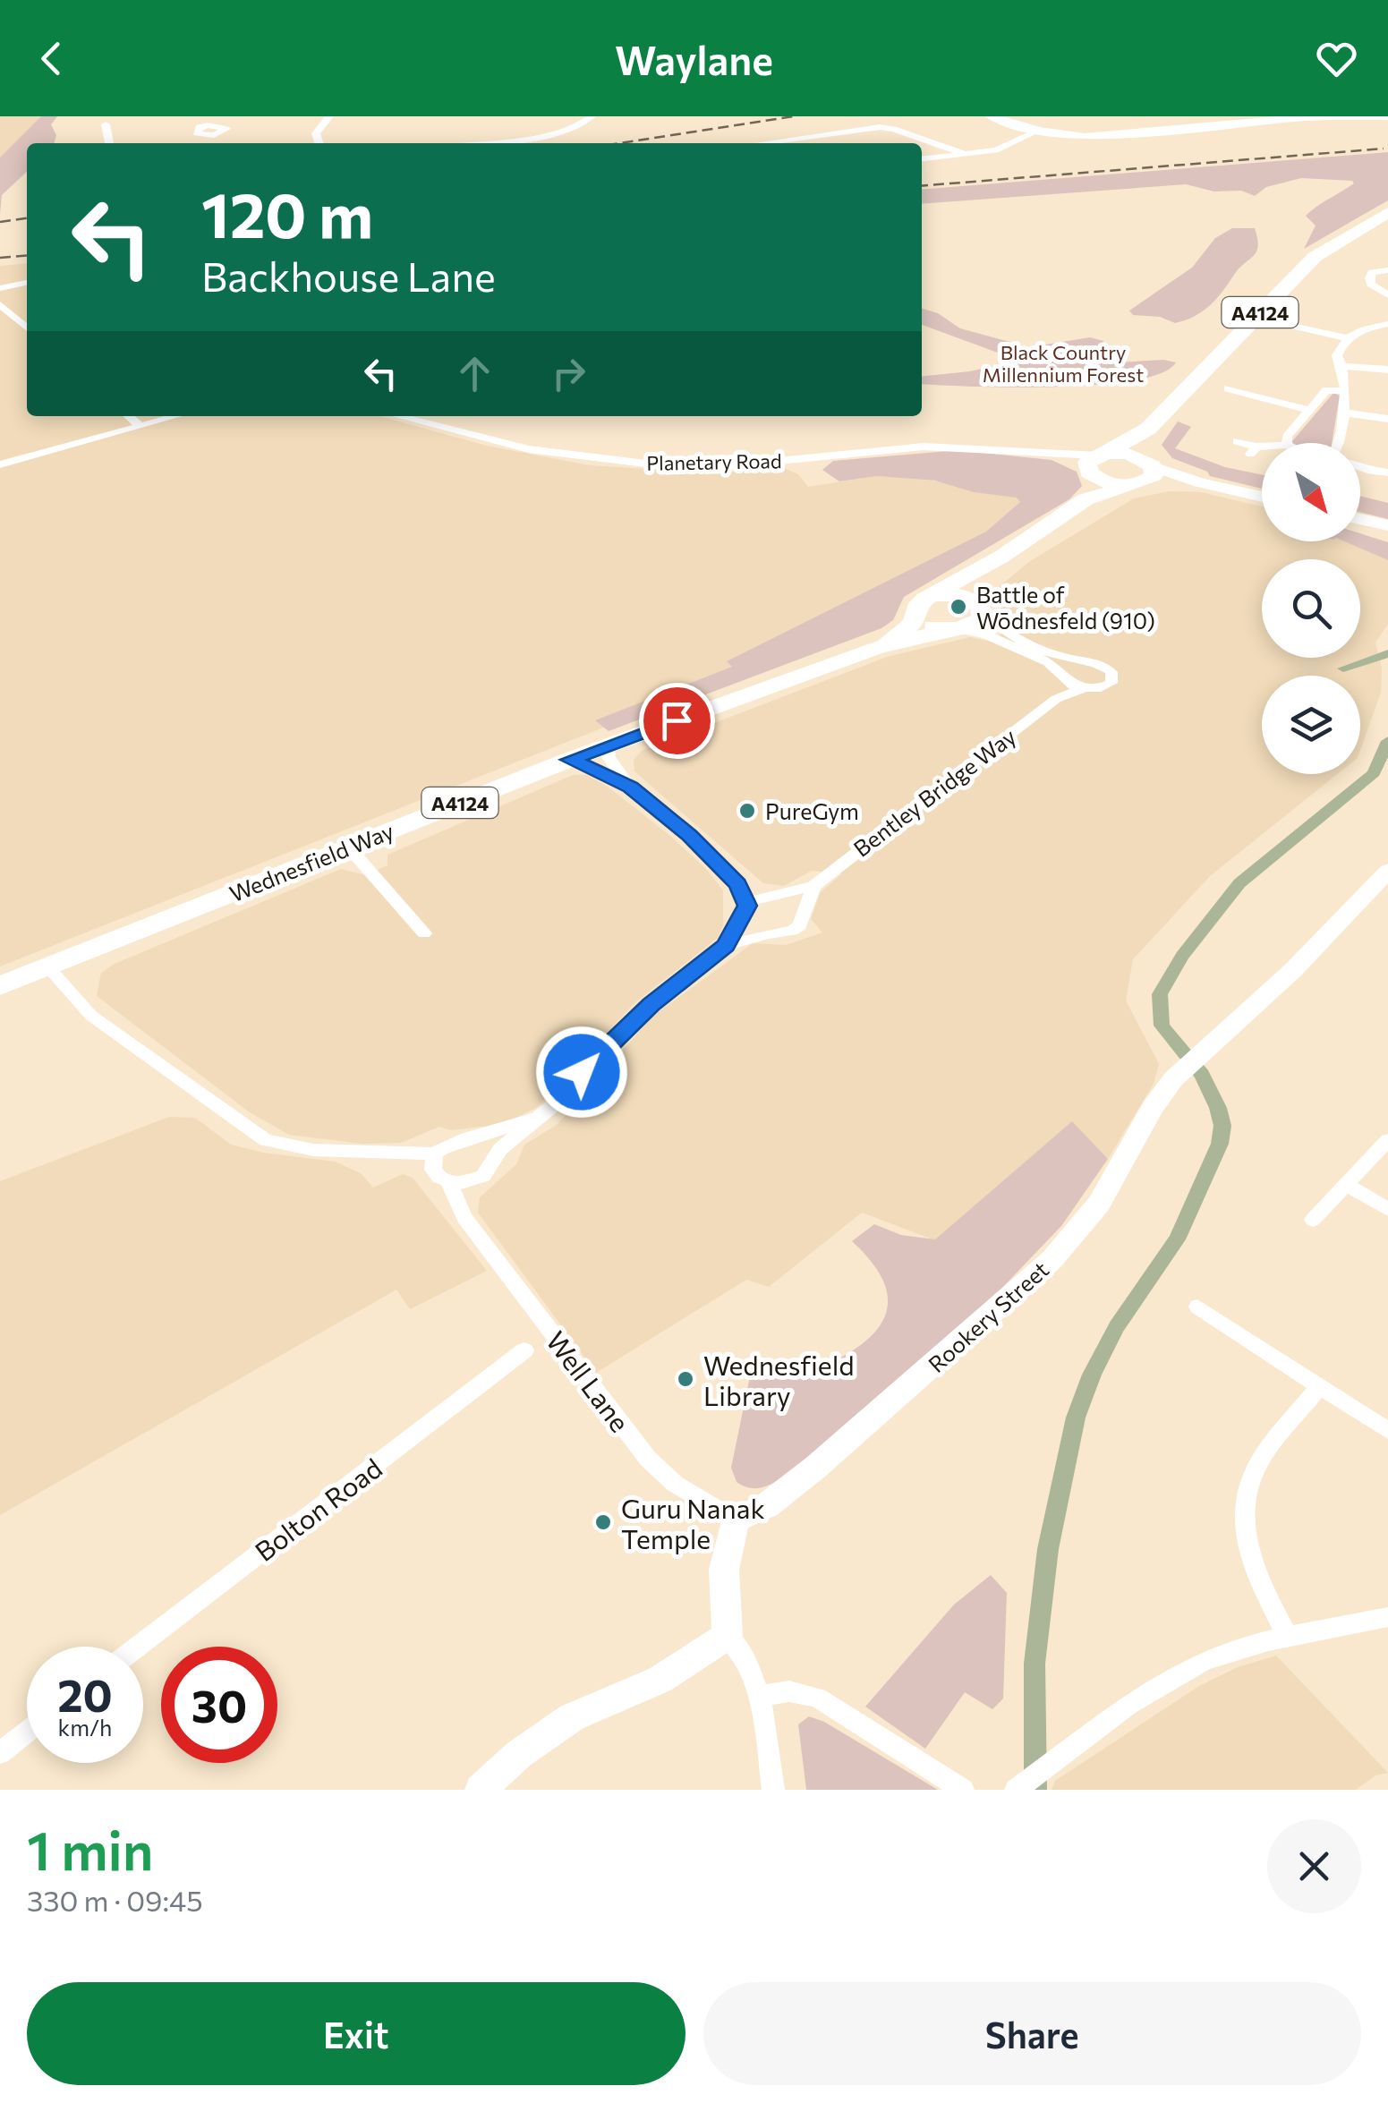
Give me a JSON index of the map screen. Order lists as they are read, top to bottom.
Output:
{
  "streets": {
    "main road": ["A4124", "Wednesfield Way"],
    "street": [
      "Planetary Road",
      "Bentley Bridge Way",
      "Rookery Street",
      "Well Lane",
      "Bolton Road"
    ]
  },
  "crossings": [
    ["A4124", "Planetary Road"],
    ["Rookery Street", "Well Lane"]
  ],
  "parks": ["Black Country Millennium Forest"],
  "places": [
    "Battle of Wōdnesfeld (910)",
    "PureGym",
    "Wednesfield Library",
    "Guru Nanak Temple"
  ],
  "north": "bottom right",
  "page": {
    "header": "Waylane",
    "turn": ["120 m", "Backhouse Lane"],
    "speed": "20 km/h",
    "limit": "30",
    "heading": ["1 min", "330 m · 09:45"],
    "buttons": ["Exit", "Share"]
  }
}
